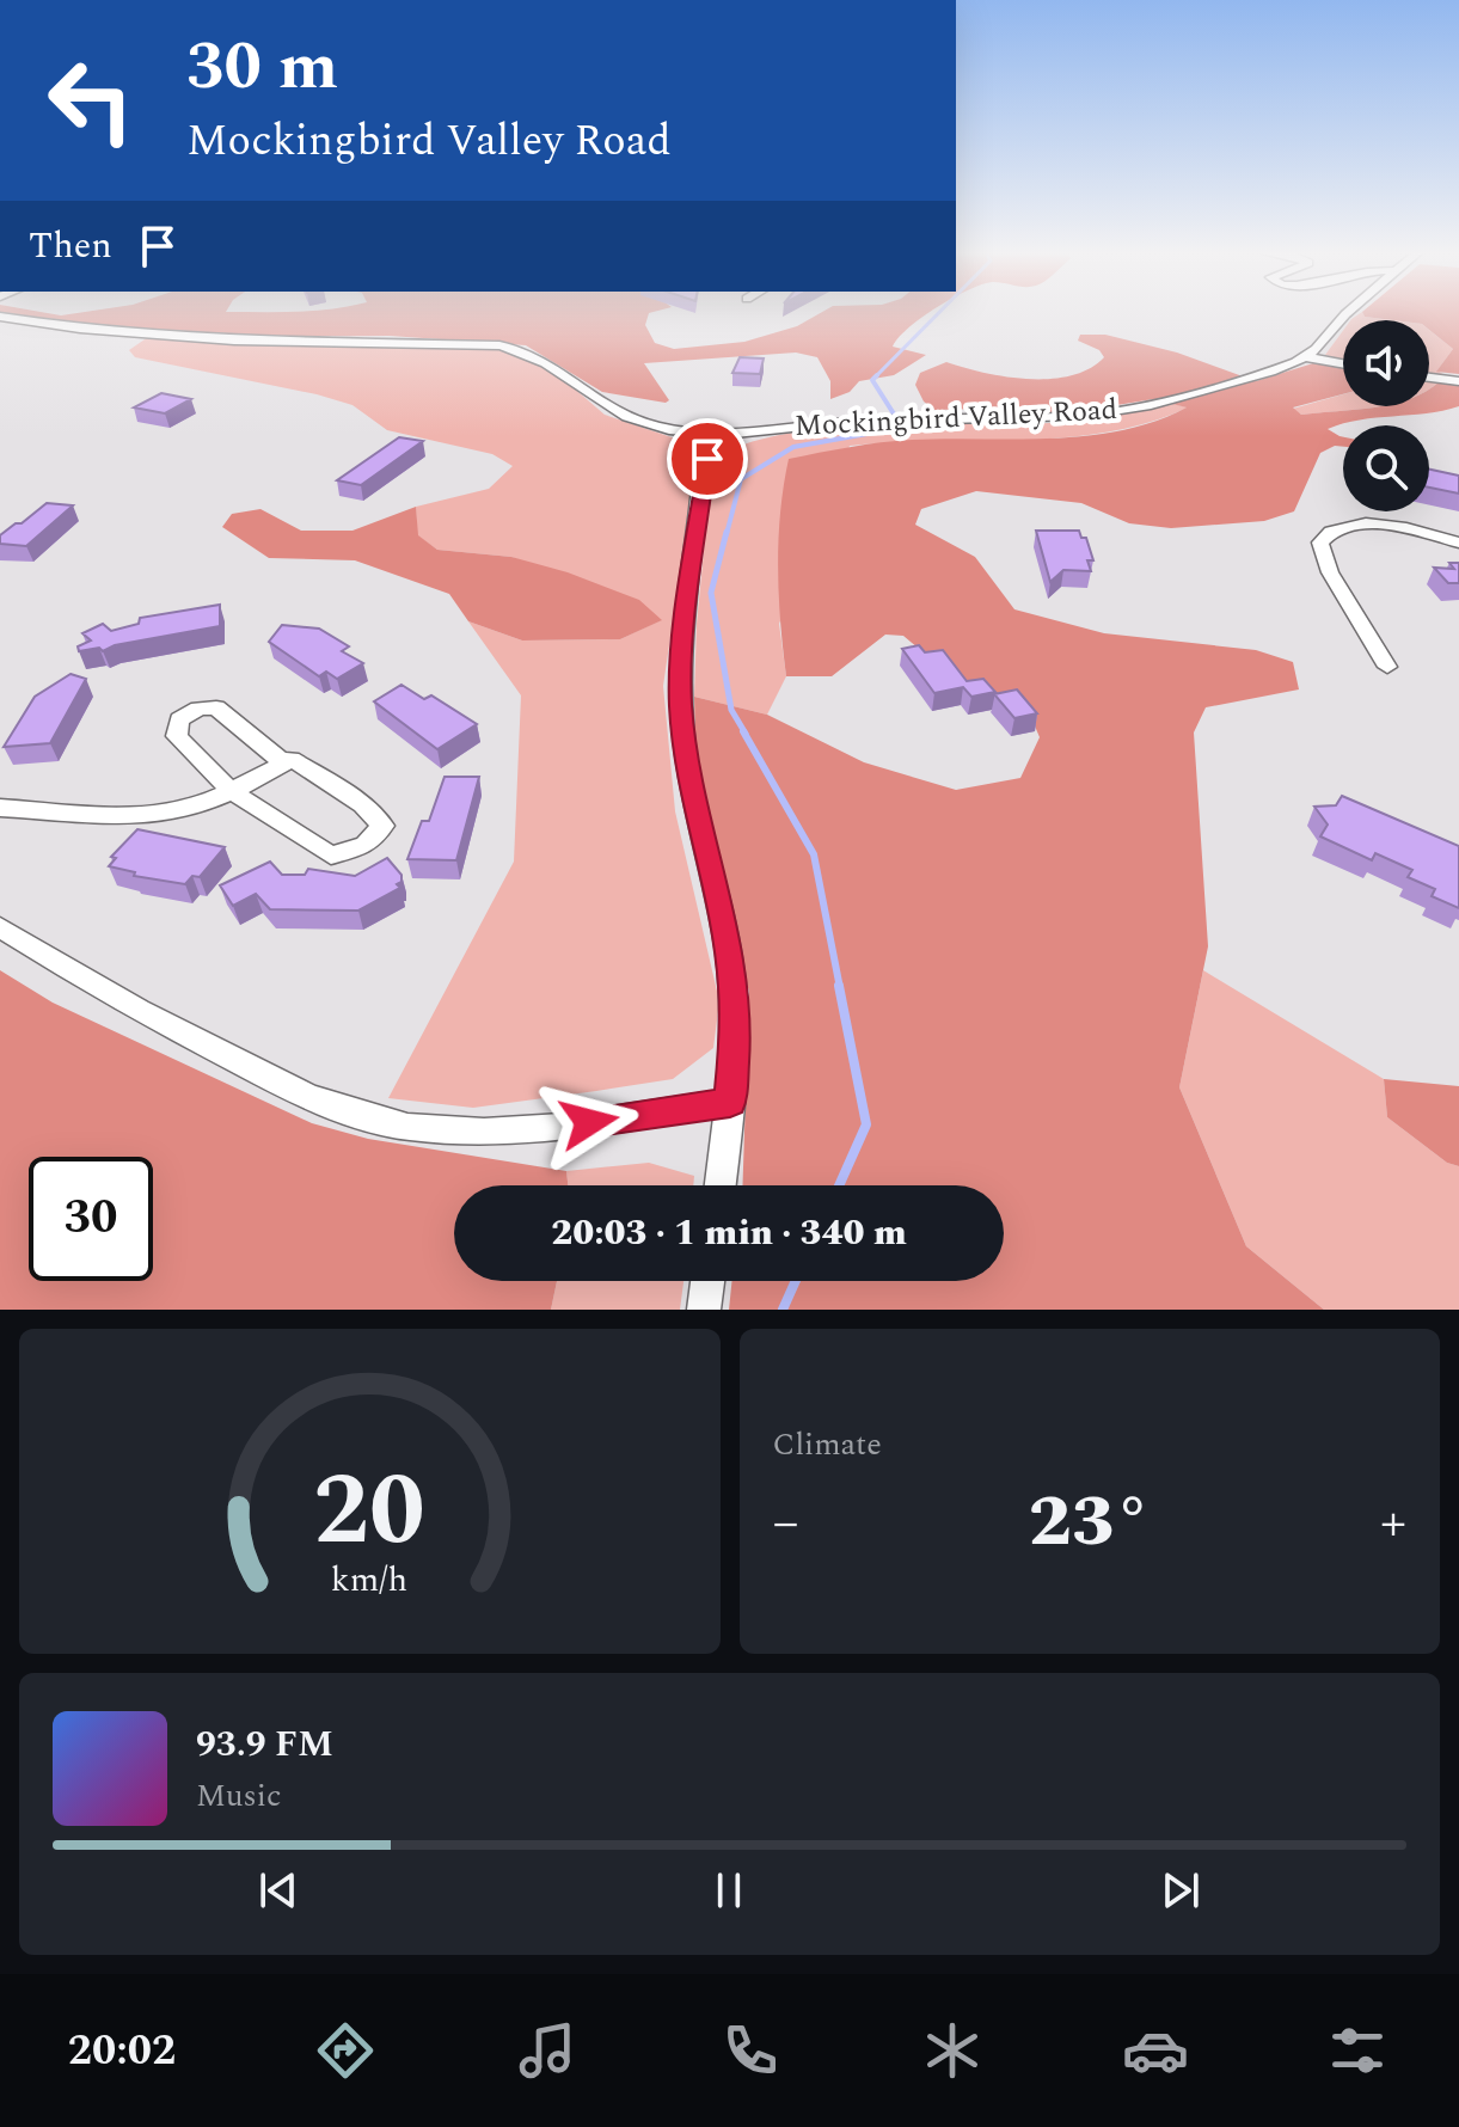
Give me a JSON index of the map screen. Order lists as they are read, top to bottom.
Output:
{
  "streets": {
    "street": ["Mockingbird Valley Road"]
  },
  "page": {
    "turn": ["30 m", "Mockingbird Valley Road"],
    "then": "Then",
    "limit": "30",
    "trip": "20:03 · 1 min · 340 m",
    "tile": "Climate",
    "heat": ["−", "23°", "+"],
    "song": ["93.9 FM", "Music"],
    "tabs": "20:02",
    "gauge": ["20", "km/h"]
  }
}
